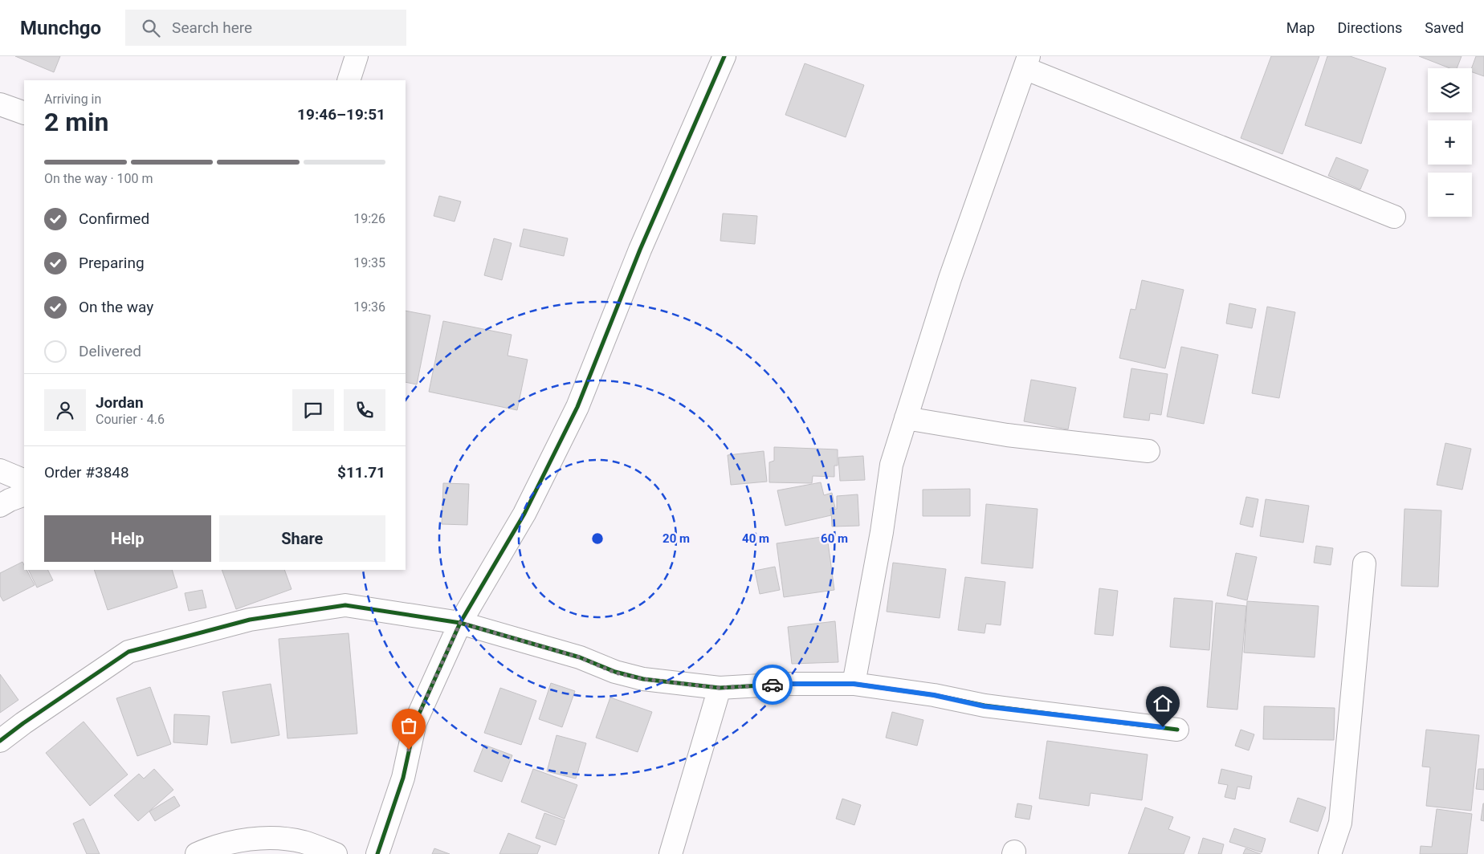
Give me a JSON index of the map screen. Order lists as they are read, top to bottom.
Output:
{
  "page": {
    "header": "Munchgo",
    "search": "Search here",
    "nav": ["Map", "Directions", "Saved"],
    "map_buttons": ["+", "−"],
    "heading": ["2 min", "Arriving in", "19:46–19:51"],
    "panel": [
      "Jordan",
      "Courier · 4.6",
      "Order #3848",
      "$11.71"
    ],
    "bar": "On the way · 100 m",
    "list": [
      ["Confirmed", "19:26"],
      ["Preparing", "19:35"],
      ["On the way", "19:36"],
      "Delivered"
    ],
    "buttons": ["Help", "Share"]
  },
  "rings": ["20 m", "40 m", "60 m"]
}
